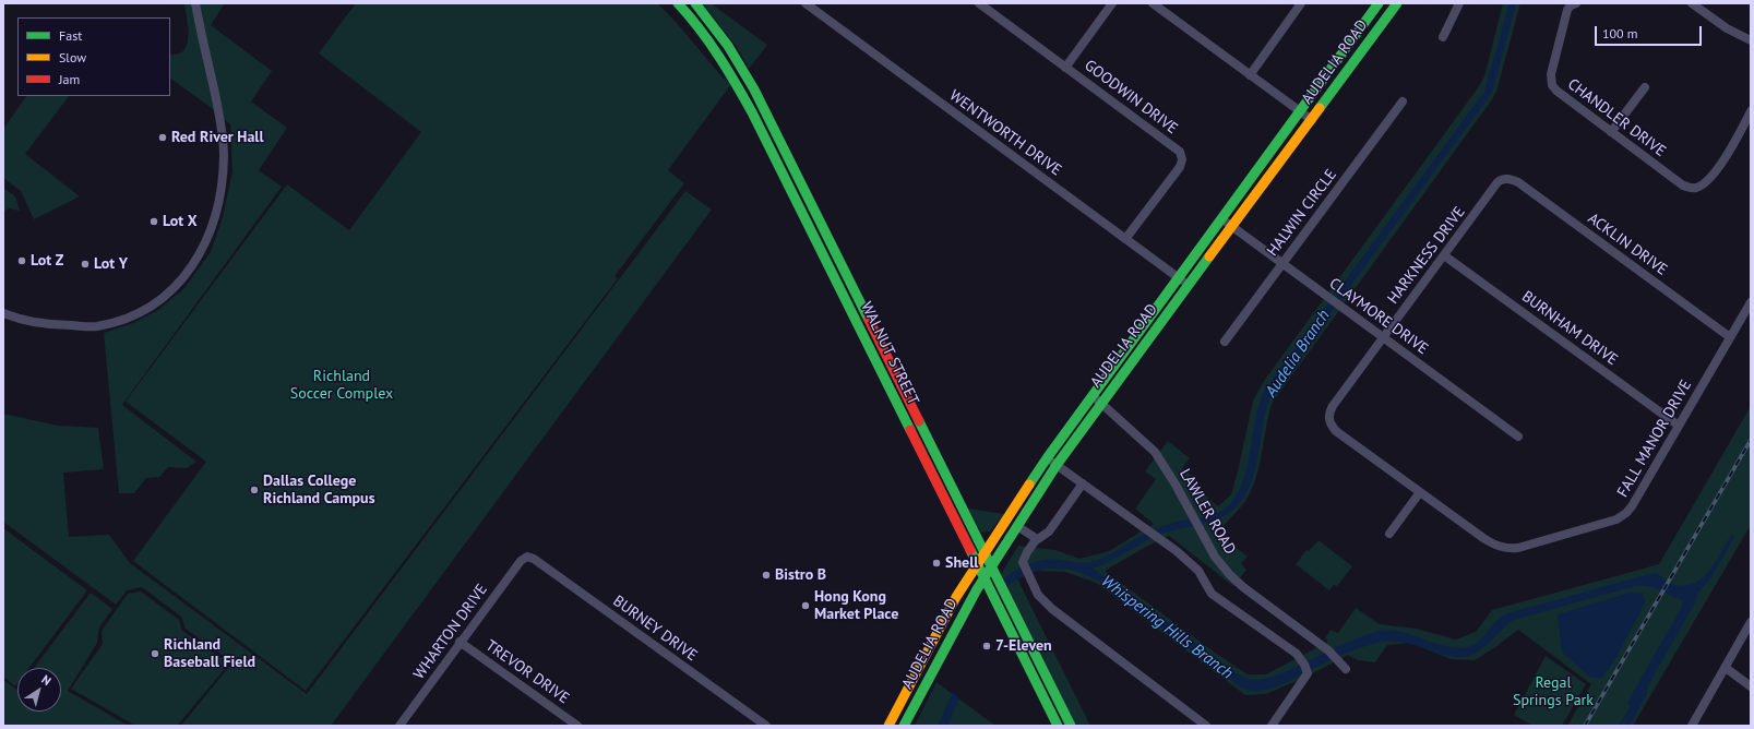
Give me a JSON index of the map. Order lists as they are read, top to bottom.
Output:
{
  "streets": {
    "main road": ["AUDELIA ROAD", "WALNUT STREET"],
    "street": [
      "GOODWIN DRIVE",
      "CHANDLER DRIVE",
      "WENTWORTH DRIVE",
      "HALWIN CIRCLE",
      "ACKLIN DRIVE",
      "HARKNESS DRIVE",
      "CLAYMORE DRIVE",
      "BURNHAM DRIVE",
      "FALL MANOR DRIVE",
      "LAWLER ROAD",
      "BURNEY DRIVE",
      "WHARTON DRIVE",
      "TREVOR DRIVE"
    ]
  },
  "crossings": [
    ["AUDELIA ROAD", "WENTWORTH DRIVE"],
    ["AUDELIA ROAD", "CLAYMORE DRIVE"],
    ["AUDELIA ROAD", "WALNUT STREET"],
    ["AUDELIA ROAD", "LAWLER ROAD"],
    ["GOODWIN DRIVE", "WENTWORTH DRIVE"],
    ["HALWIN CIRCLE", "CLAYMORE DRIVE"],
    ["ACKLIN DRIVE", "HARKNESS DRIVE"],
    ["ACKLIN DRIVE", "FALL MANOR DRIVE"],
    ["HARKNESS DRIVE", "CLAYMORE DRIVE"],
    ["HARKNESS DRIVE", "BURNHAM DRIVE"],
    ["HARKNESS DRIVE", "FALL MANOR DRIVE"],
    ["BURNHAM DRIVE", "FALL MANOR DRIVE"],
    ["BURNEY DRIVE", "WHARTON DRIVE"],
    ["WHARTON DRIVE", "TREVOR DRIVE"]
  ],
  "water": ["Audelia Branch", "Whispering Hills Branch"],
  "parks": ["Richland Soccer Complex", "Regal Springs Park"],
  "places": [
    "Red River Hall",
    "Lot X",
    "Lot Z",
    "Lot Y",
    "Dallas College Richland Campus",
    "Shell",
    "Bistro B",
    "Hong Kong Market Place",
    "7-Eleven",
    "Richland Baseball Field"
  ],
  "legend": ["Fast", "Slow", "Jam"],
  "scale_bar": "100 m",
  "north": "top right"
}
